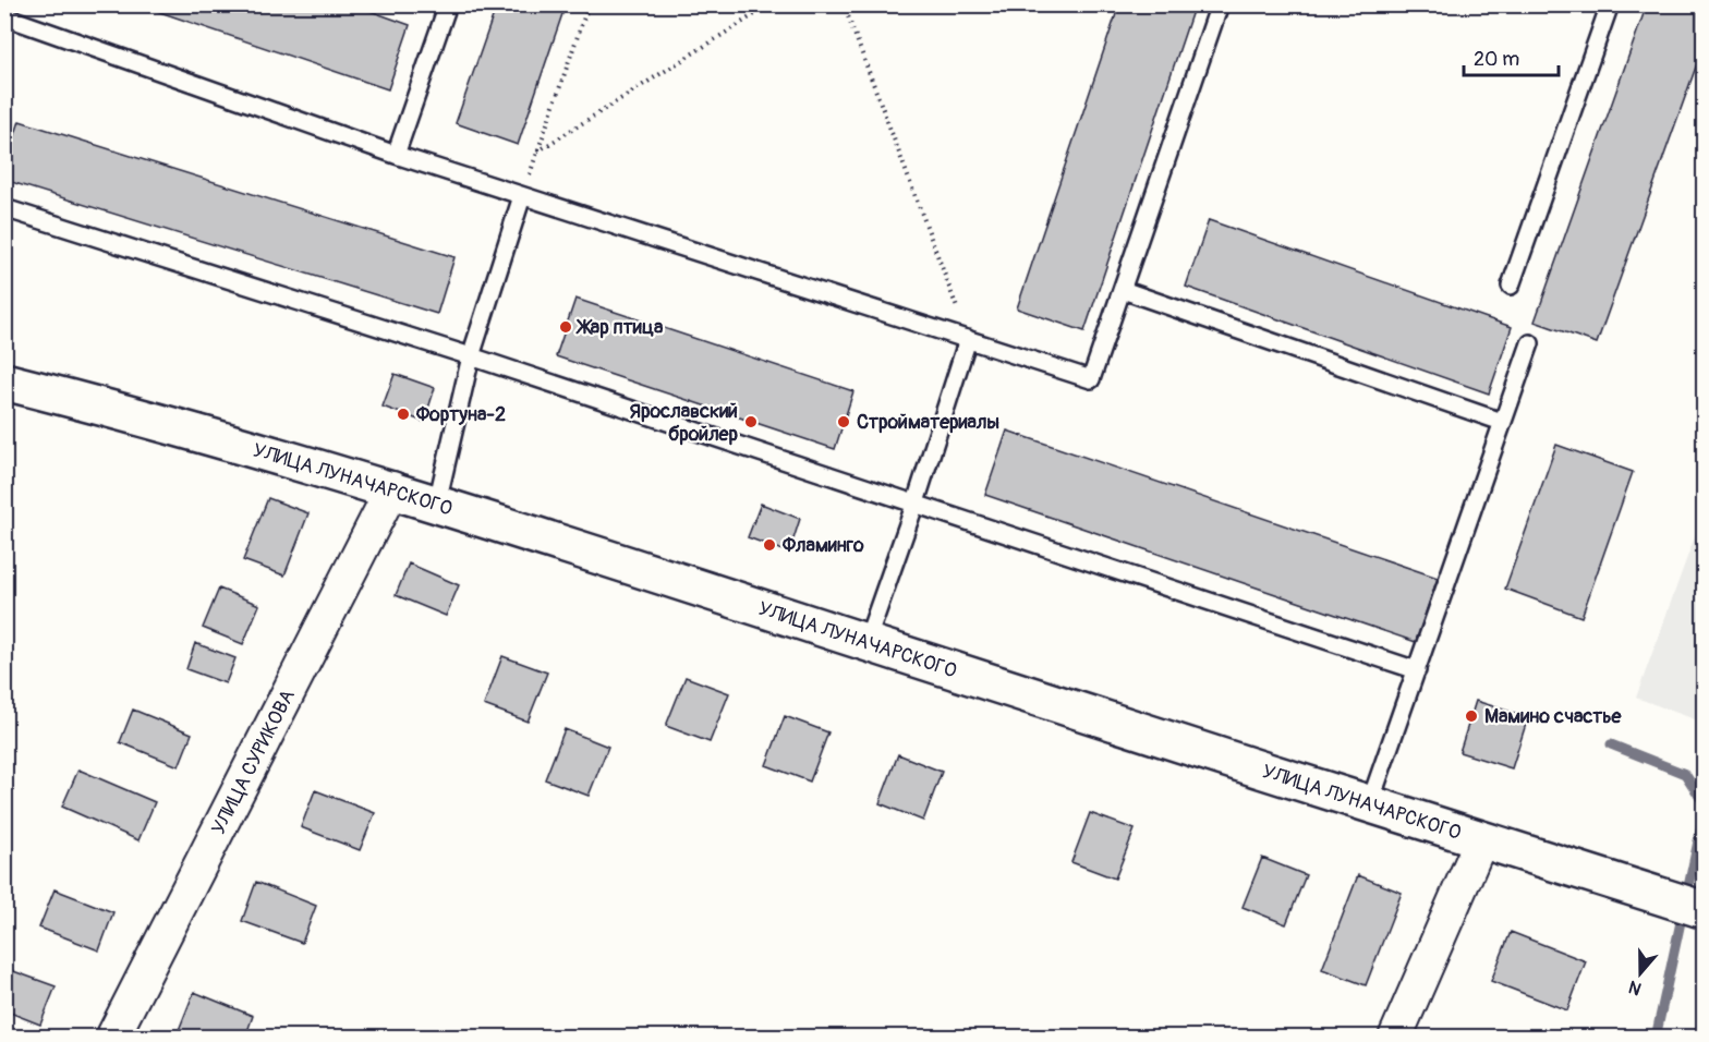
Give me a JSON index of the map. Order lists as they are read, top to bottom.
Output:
{
  "streets": {
    "street": ["УЛИЦА ЛУНАЧАРСКОГО", "УЛИЦА СУРИКОВА"]
  },
  "crossings": [
    ["УЛИЦА ЛУНАЧАРСКОГО", "УЛИЦА СУРИКОВА"]
  ],
  "places": [
    "Жар птица",
    "Фортуна-2",
    "Ярославский бройлер",
    "Стройматериалы",
    "Фламинго",
    "Мамино счастье"
  ],
  "scale_bar": "20 m",
  "north": "bottom"
}
